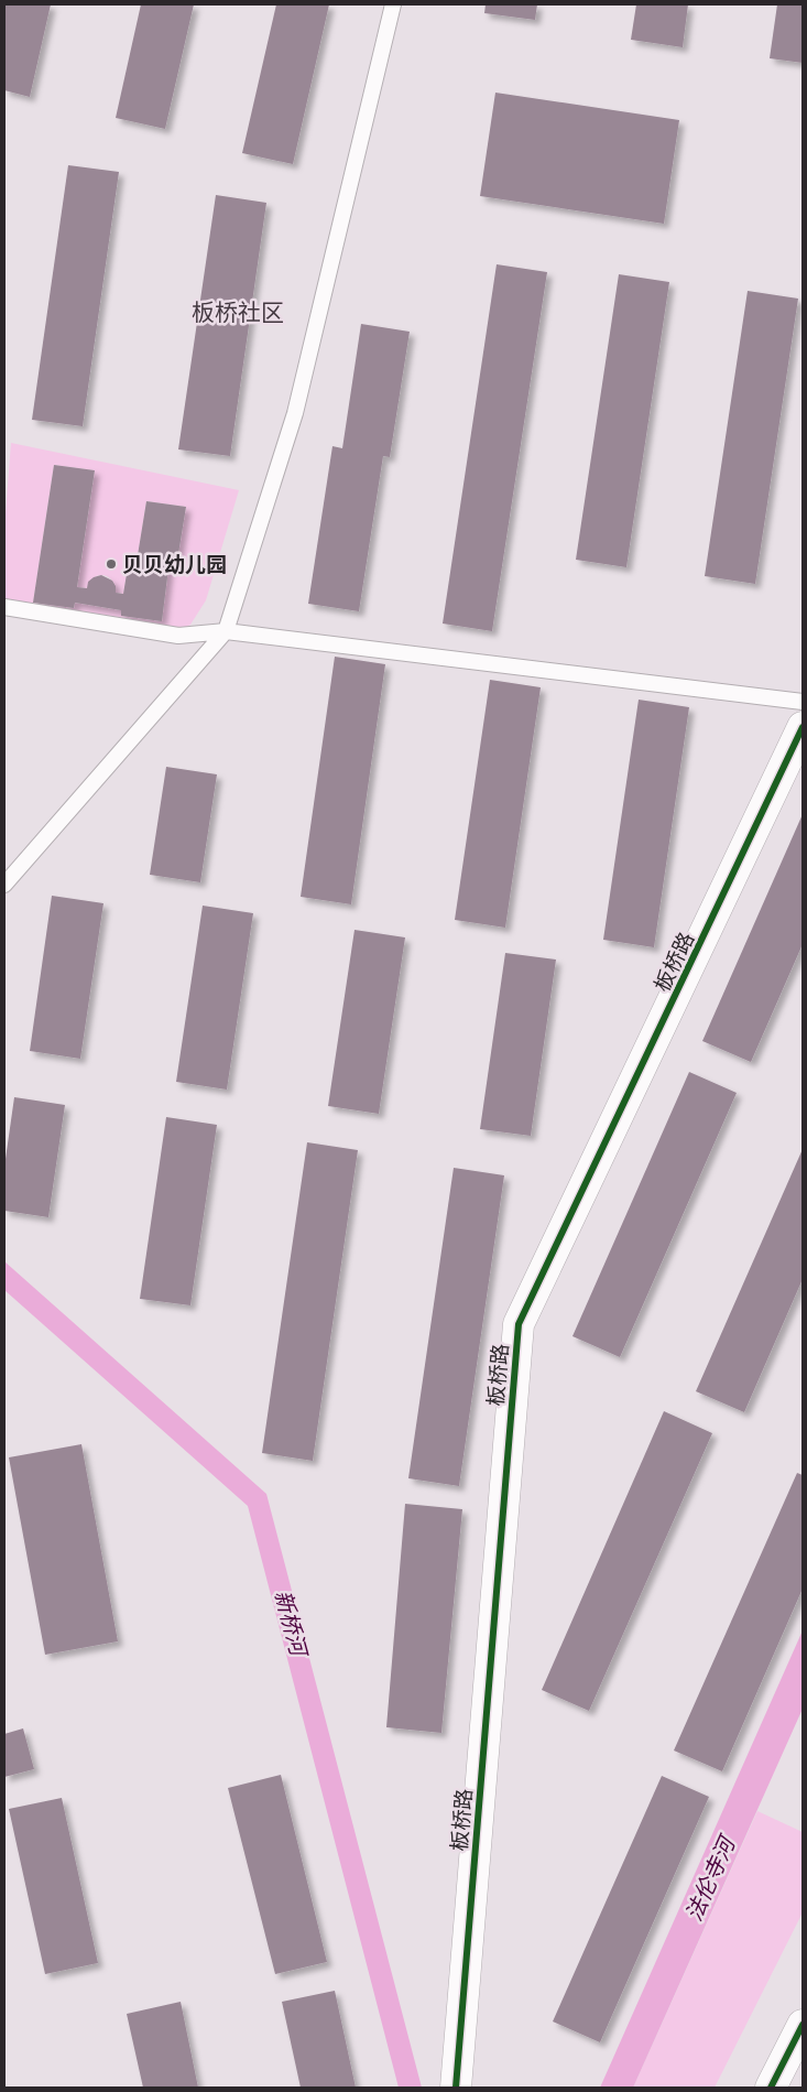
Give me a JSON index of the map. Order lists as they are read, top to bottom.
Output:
{
  "streets": {
    "street": ["板桥路"]
  },
  "districts": ["板桥社区"],
  "water": ["新桥河", "法伦寺河"],
  "places": ["贝贝幼儿园"]
}
